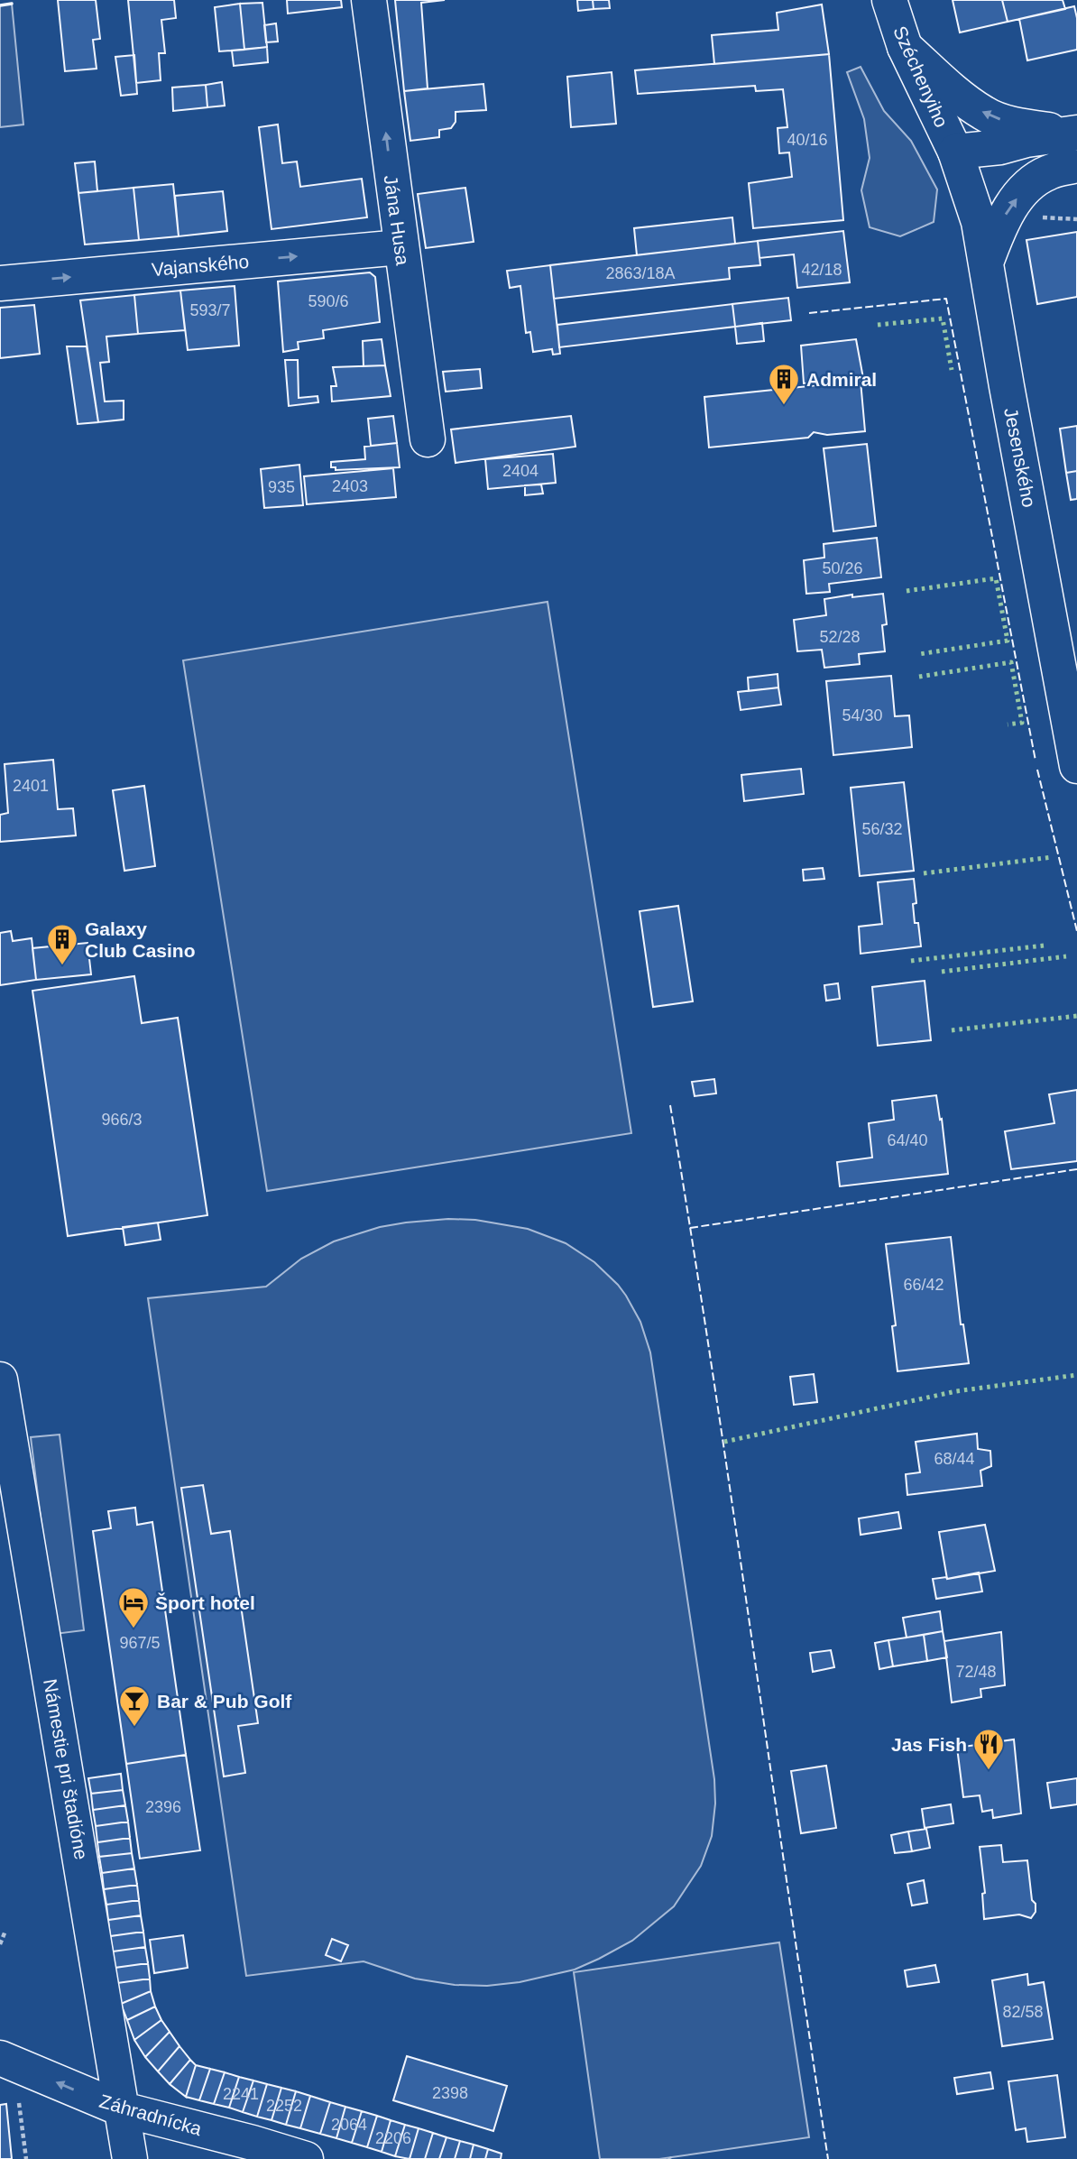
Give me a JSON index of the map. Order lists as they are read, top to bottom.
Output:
{
  "streets": {
    "street": [
      "Széchenyiho",
      "Jána Husa",
      "Vajanského",
      "Jesenského",
      "Námestie pri štadióne",
      "Záhradnícka"
    ]
  },
  "crossings": [
    ["Széchenyiho", "Jesenského"],
    ["Jána Husa", "Vajanského"],
    ["Námestie pri štadióne", "Záhradnícka"]
  ],
  "one_way": ["Jána Husa", "Vajanského", "Záhradnícka"],
  "places": {
    "building": ["Admiral", "Galaxy Club Casino"],
    "hotel": ["Šport hotel"],
    "bar": ["Bar & Pub Golf"],
    "restaurant": ["Jas Fish"]
  },
  "house_numbers": [
    "40/16",
    "42/18",
    "2863/18A",
    "590/6",
    "593/7",
    "2404",
    "2403",
    "935",
    "50/26",
    "52/28",
    "54/30",
    "2401",
    "56/32",
    "966/3",
    "64/40",
    "66/42",
    "68/44",
    "967/5",
    "72/48",
    "2396",
    "82/58",
    "2398",
    "2241",
    "2252",
    "2064",
    "2206"
  ]
}
